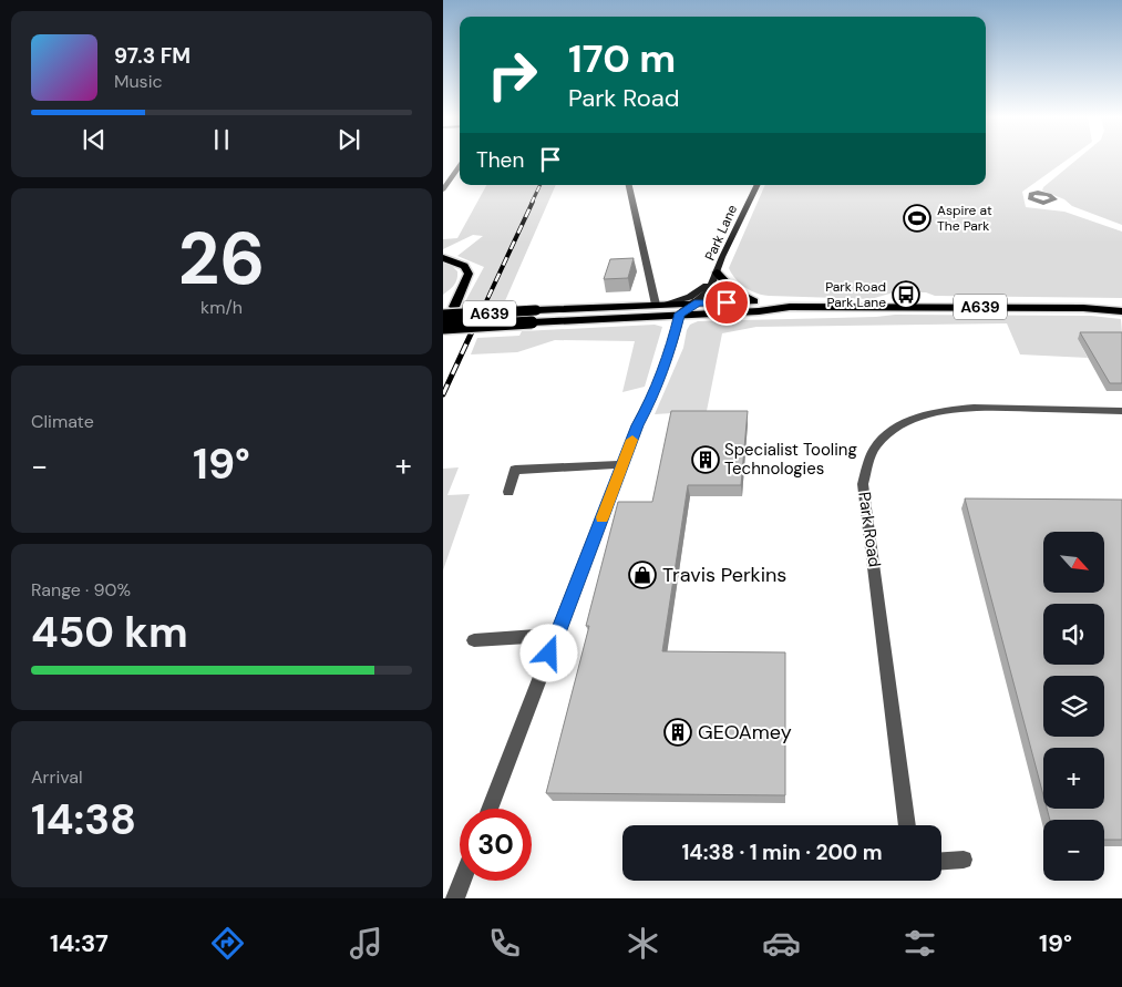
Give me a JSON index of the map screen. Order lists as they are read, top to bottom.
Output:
{
  "streets": {
    "main road": ["Park Lane", "A639"],
    "street": ["Park Road"]
  },
  "crossings": [
    ["Park Lane", "A639"]
  ],
  "places": {
    "sports": ["Aspire at The Park"],
    "bus stop": ["Park Road Park Lane"],
    "building": ["Specialist Tooling Technologies", "GEOAmey"],
    "shop": ["Travis Perkins"]
  },
  "north": "bottom right",
  "page": {
    "turn": ["170 m", "Park Road"],
    "song": ["97.3 FM", "Music"],
    "then": "Then",
    "tile": [
      ["26", "km/h"],
      "Climate",
      ["Range · 90%", "450 km"],
      ["Arrival", "14:38"]
    ],
    "heat": ["−", "19°", "+"],
    "map_buttons": ["+", "−"],
    "limit": "30",
    "trip": "14:38 · 1 min · 200 m",
    "tabs": ["14:37", "19°"]
  }
}
